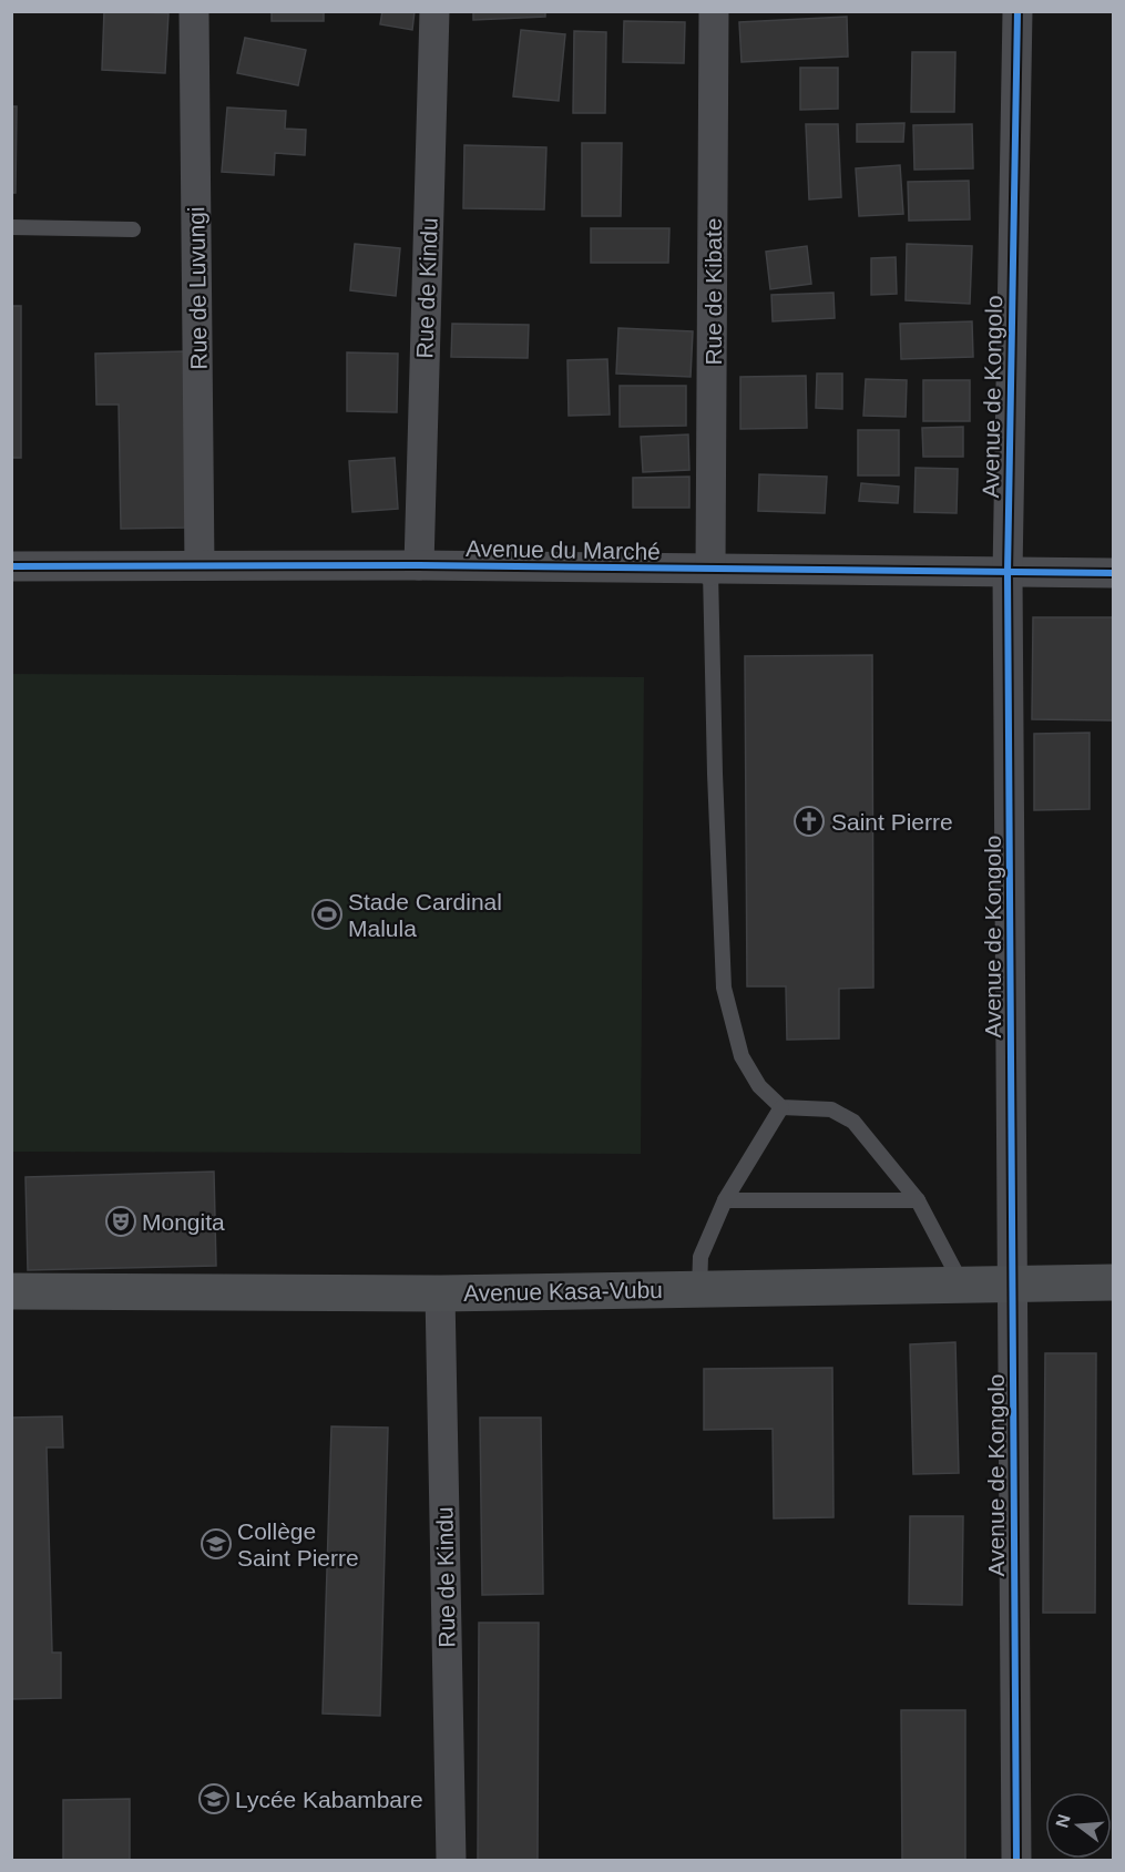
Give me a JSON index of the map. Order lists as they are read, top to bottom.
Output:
{
  "streets": {
    "main road": ["Avenue Kasa-Vubu"],
    "street": [
      "Rue de Luvungi",
      "Rue de Kindu",
      "Rue de Kibate",
      "Avenue de Kongolo",
      "Avenue du Marché"
    ]
  },
  "crossings": [
    ["Rue de Luvungi", "Avenue du Marché"],
    ["Rue de Kindu", "Avenue du Marché"],
    ["Rue de Kindu", "Avenue Kasa-Vubu"],
    ["Rue de Kibate", "Avenue du Marché"],
    ["Avenue de Kongolo", "Avenue du Marché"],
    ["Avenue de Kongolo", "Avenue Kasa-Vubu"]
  ],
  "places": {
    "church": ["Saint Pierre"],
    "sports": ["Stade Cardinal Malula"],
    "theatre": ["Mongita"],
    "school or university": ["Collège Saint Pierre", "Lycée Kabambare"]
  },
  "north": "left"
}
